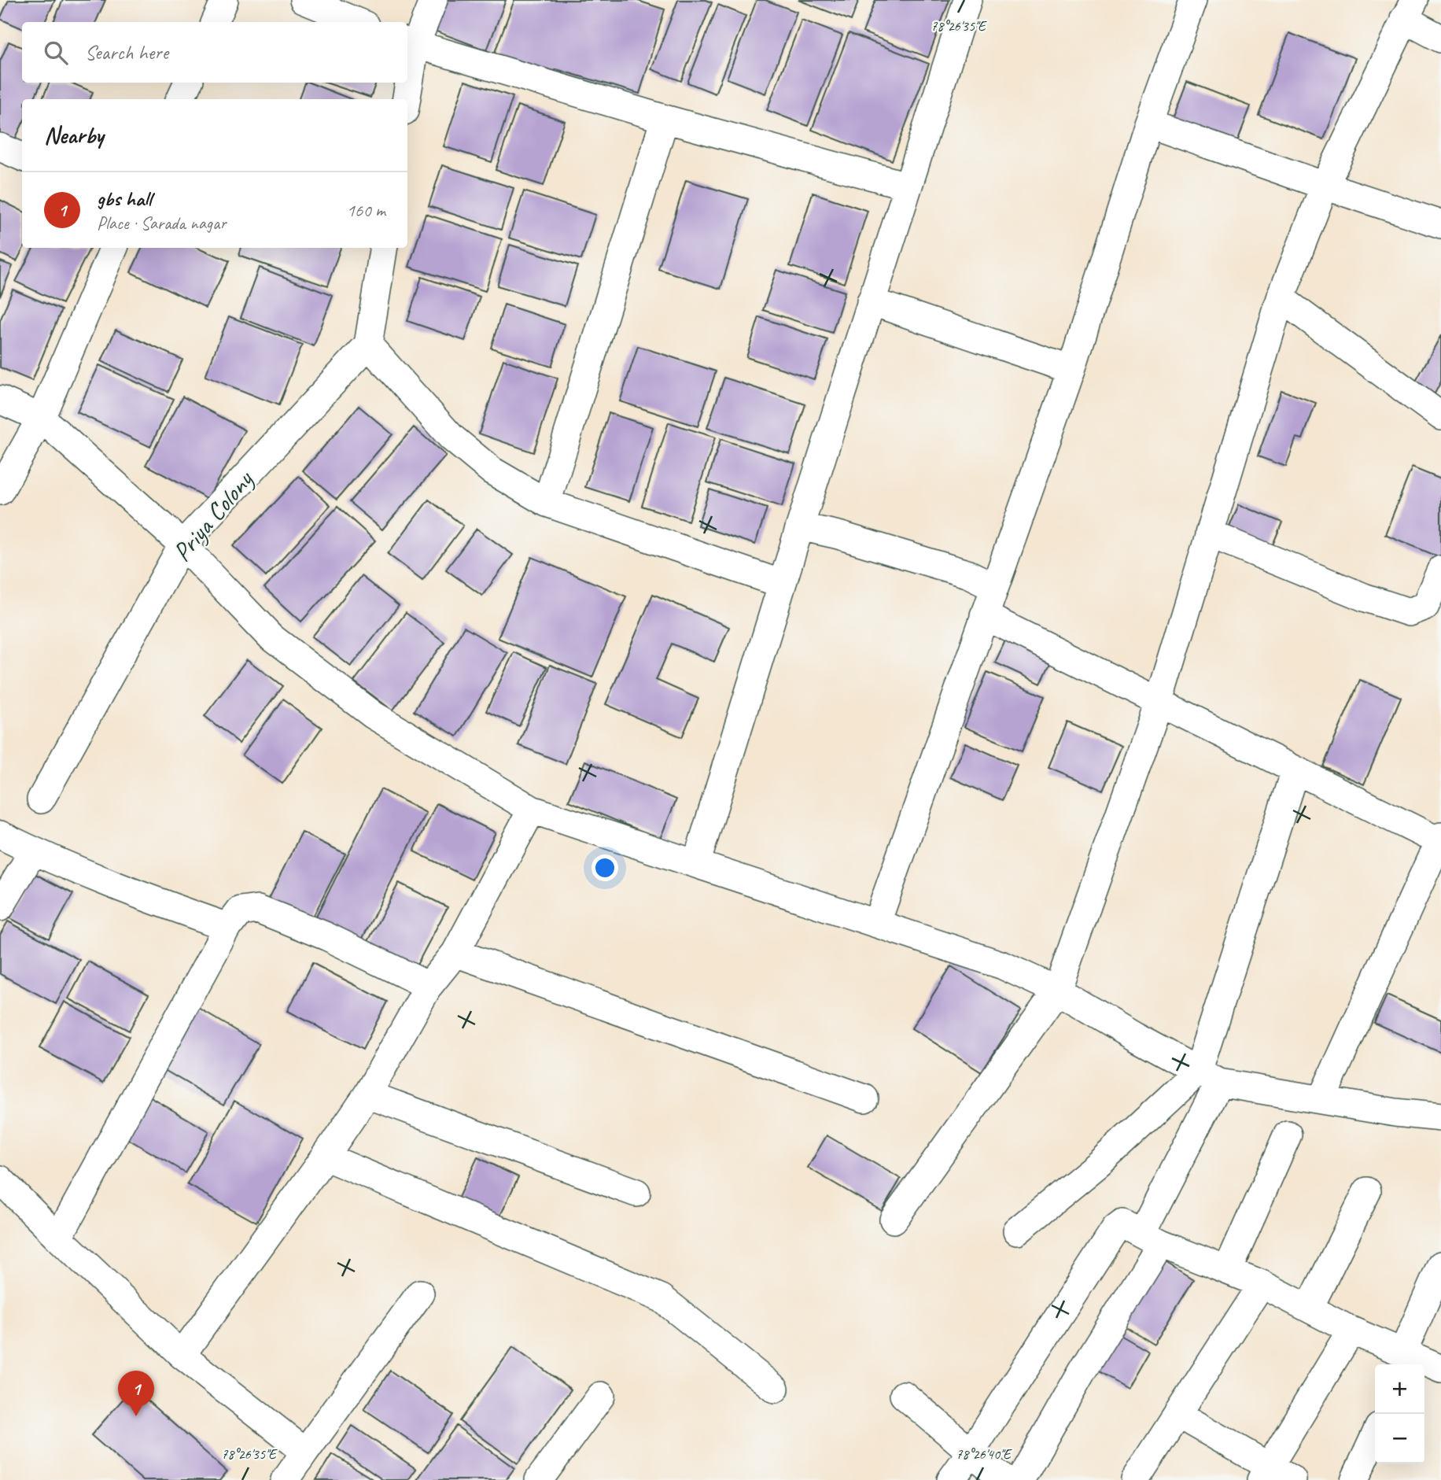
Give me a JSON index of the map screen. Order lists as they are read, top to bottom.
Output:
{
  "streets": {
    "street": ["Priya Colony"]
  },
  "page": {
    "search": "Search here",
    "heading": "Nearby",
    "list": [
      {
        "mark": "1",
        "name": "gbs hall",
        "note": "Place · Sarada nagar",
        "value": "160 m"
      }
    ],
    "map_buttons": ["+", "−"],
    "pins": "1"
  },
  "coordinates": ["78°26'35\"E", "78°26'40\"E"]
}
